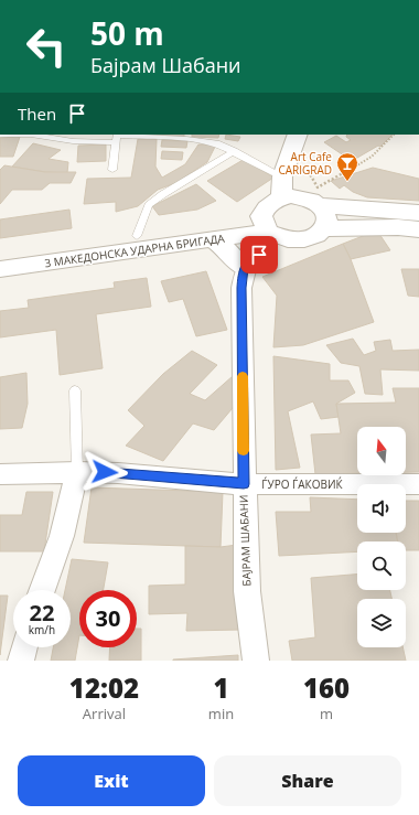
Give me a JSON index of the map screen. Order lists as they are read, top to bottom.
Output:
{
  "streets": {
    "street": ["3 МАКЕДОНСКА УДАРНА БРИГАДА", "ЃУРО ЃАКОВИЌ", "БАЈРАМ ШАБАНИ"]
  },
  "crossings": [
    ["ЃУРО ЃАКОВИЌ", "БАЈРАМ ШАБАНИ"]
  ],
  "places": {
    "bar": ["Art Cafe CARIGRAD"]
  },
  "north": "top",
  "page": {
    "turn": ["50 m", "Бајрам Шабани"],
    "then": "Then",
    "speed": "22 km/h",
    "limit": "30",
    "eta": [
      "12:02",
      "Arrival",
      "1",
      "min",
      "160",
      "m"
    ],
    "buttons": ["Exit", "Share"]
  }
}
